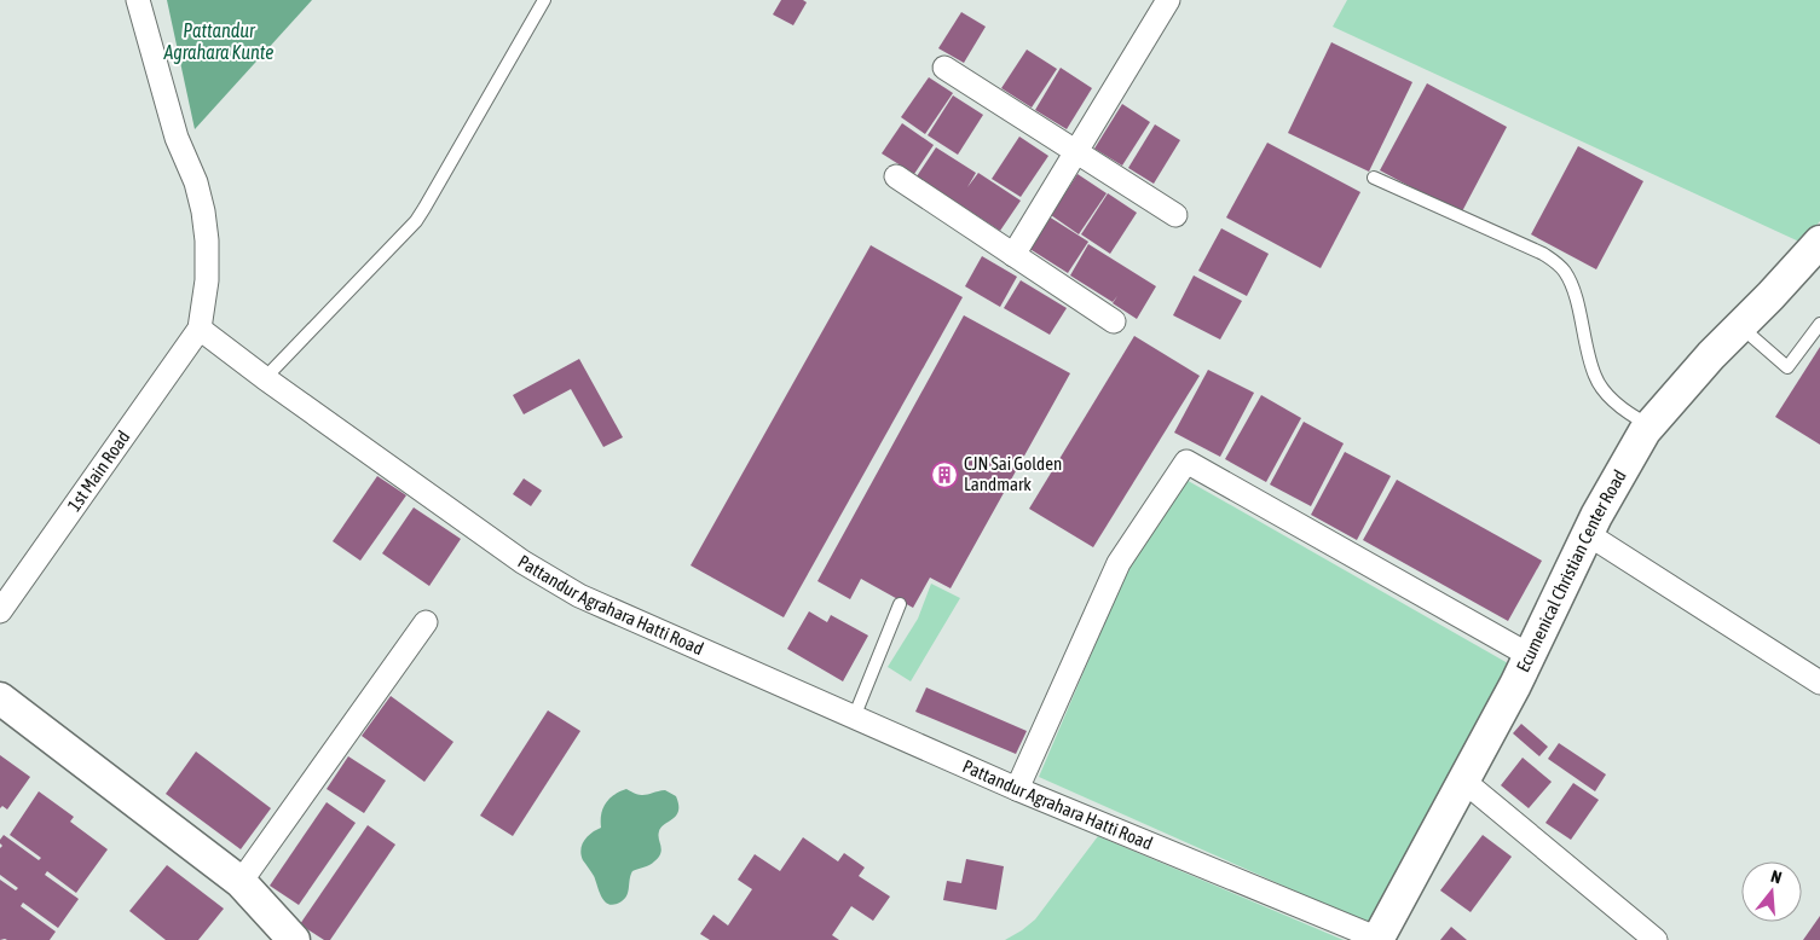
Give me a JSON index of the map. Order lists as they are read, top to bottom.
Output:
{
  "streets": {
    "street": ["1st Main Road", "Ecumenical Christian Center Road", "Pattandur Agrahara Hatti Road"]
  },
  "crossings": [
    ["1st Main Road", "Pattandur Agrahara Hatti Road"],
    ["Ecumenical Christian Center Road", "Pattandur Agrahara Hatti Road"]
  ],
  "water": ["Pattandur Agrahara Kunte"],
  "places": {
    "building": ["CJN Sai Golden Landmark"]
  },
  "north": "top"
}
